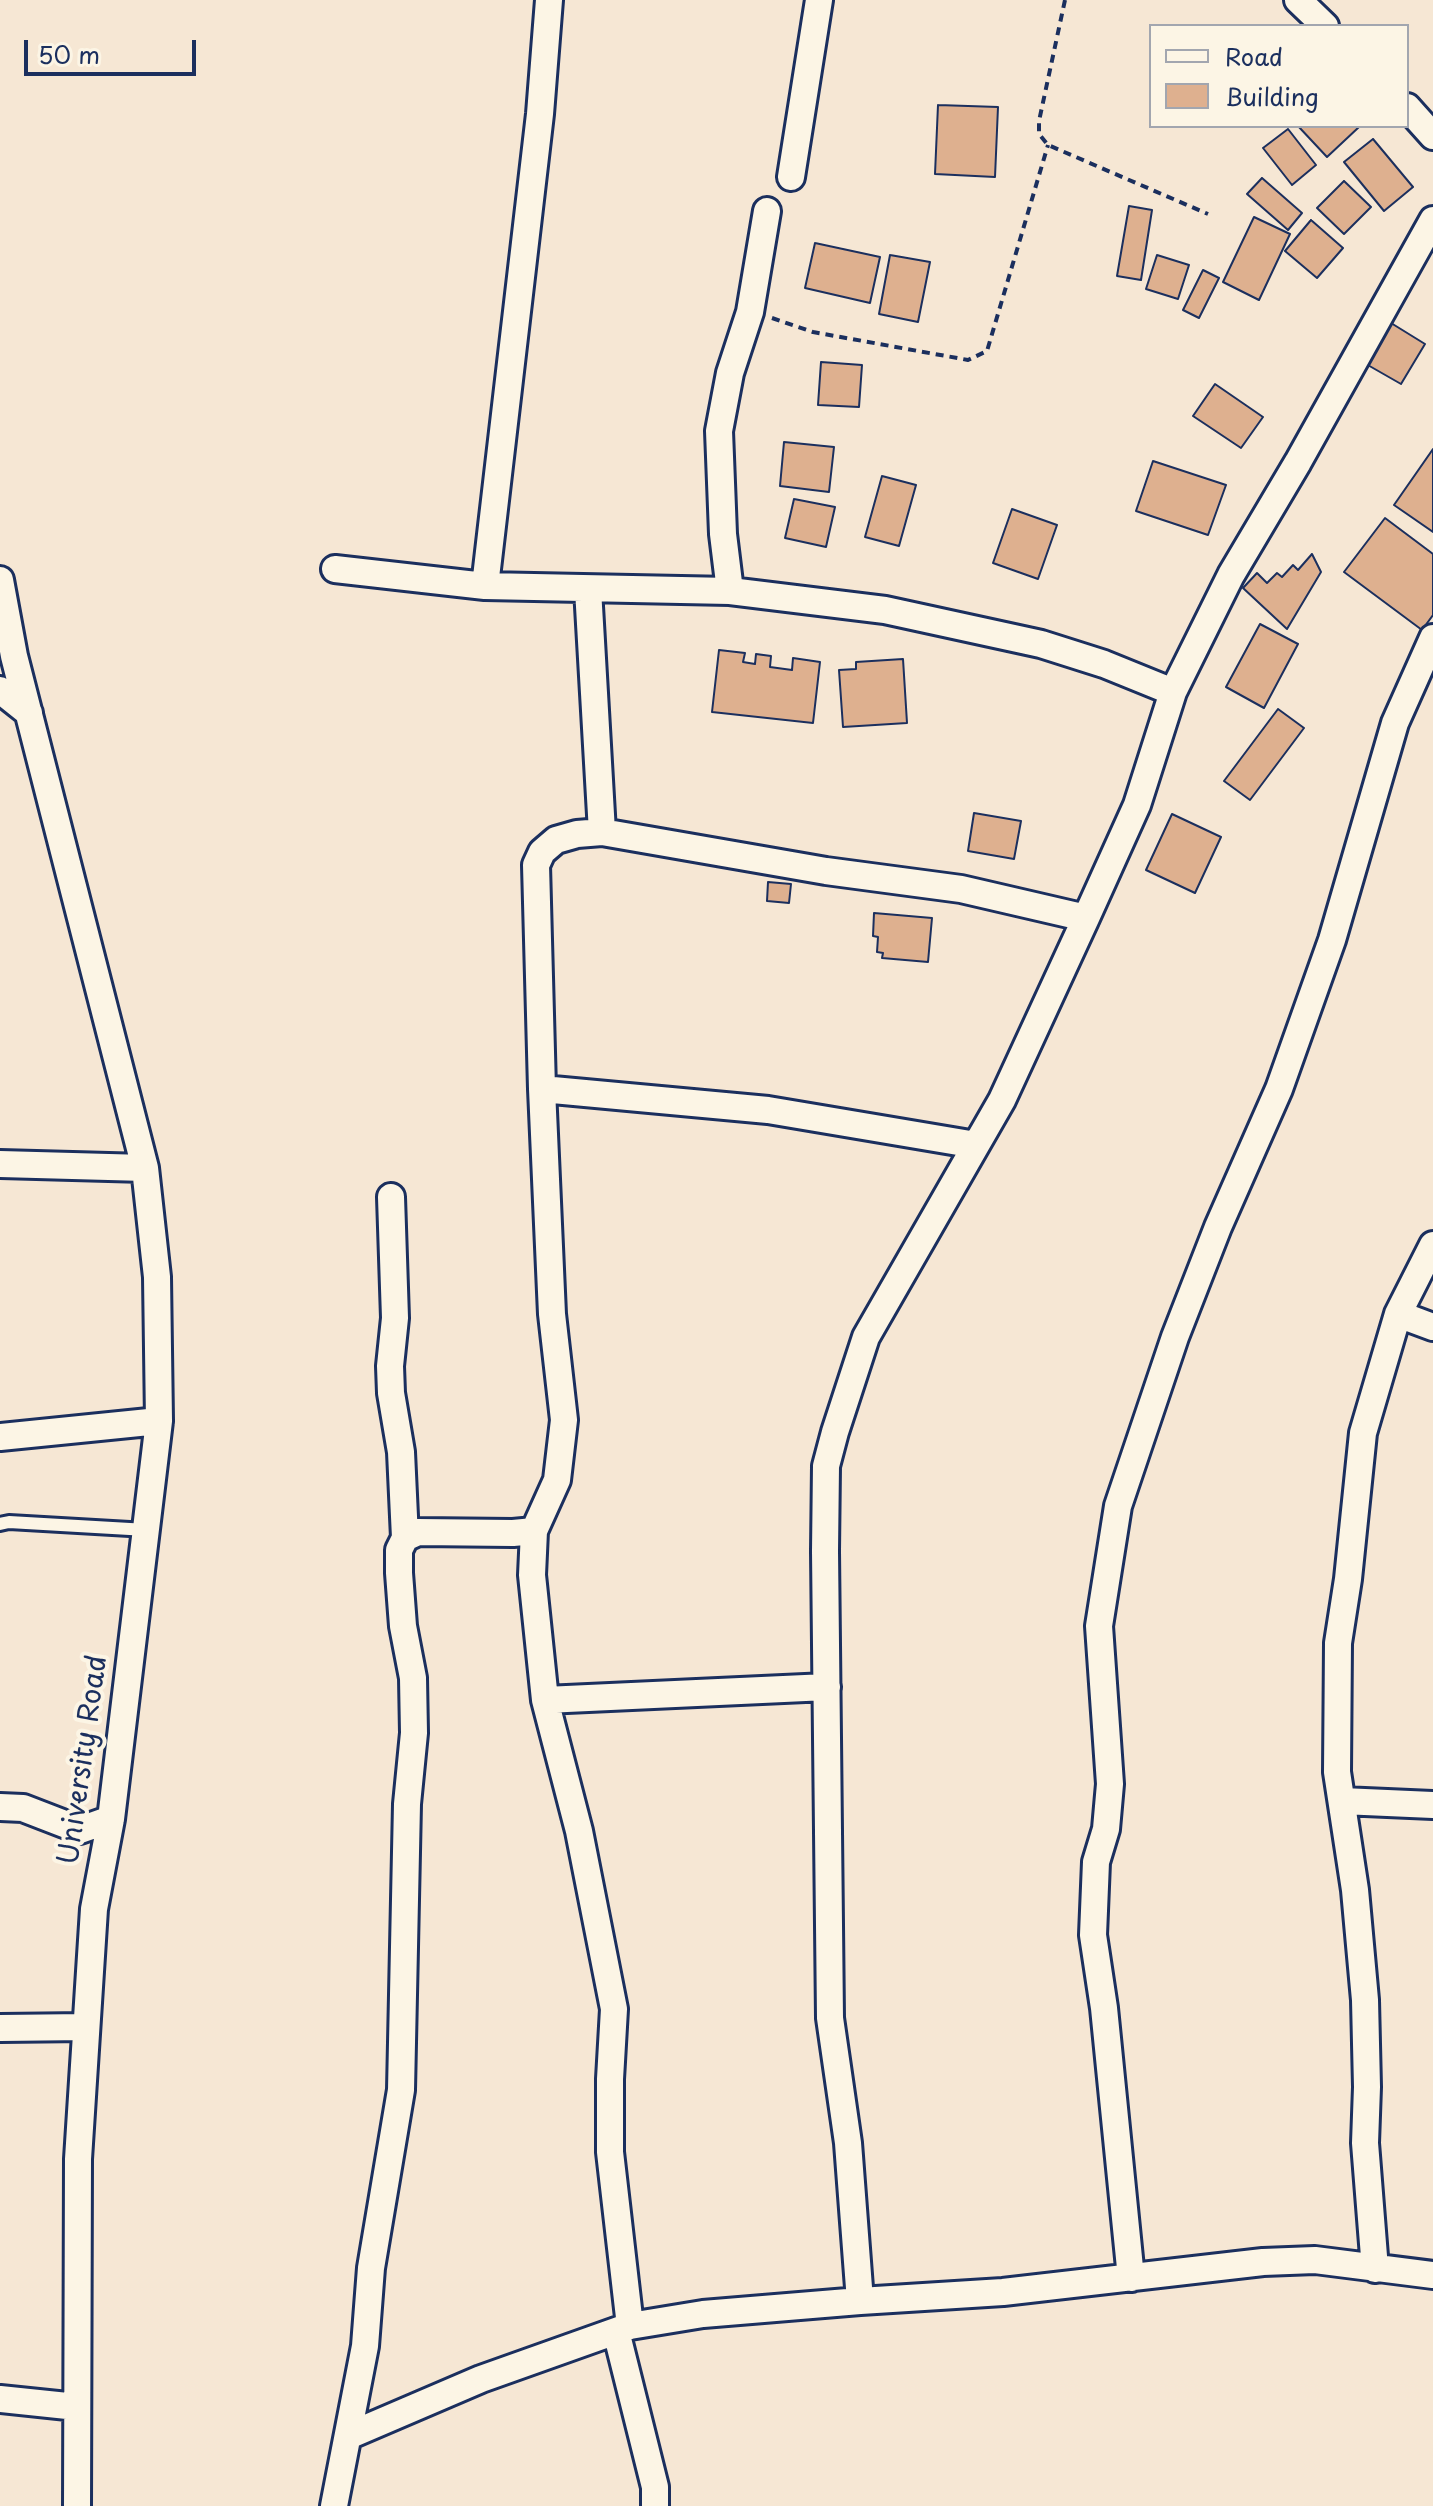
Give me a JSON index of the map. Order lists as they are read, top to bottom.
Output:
{
  "streets": {
    "street": ["University Road"]
  },
  "legend": ["Road", "Building"],
  "scale_bar": "50 m"
}
